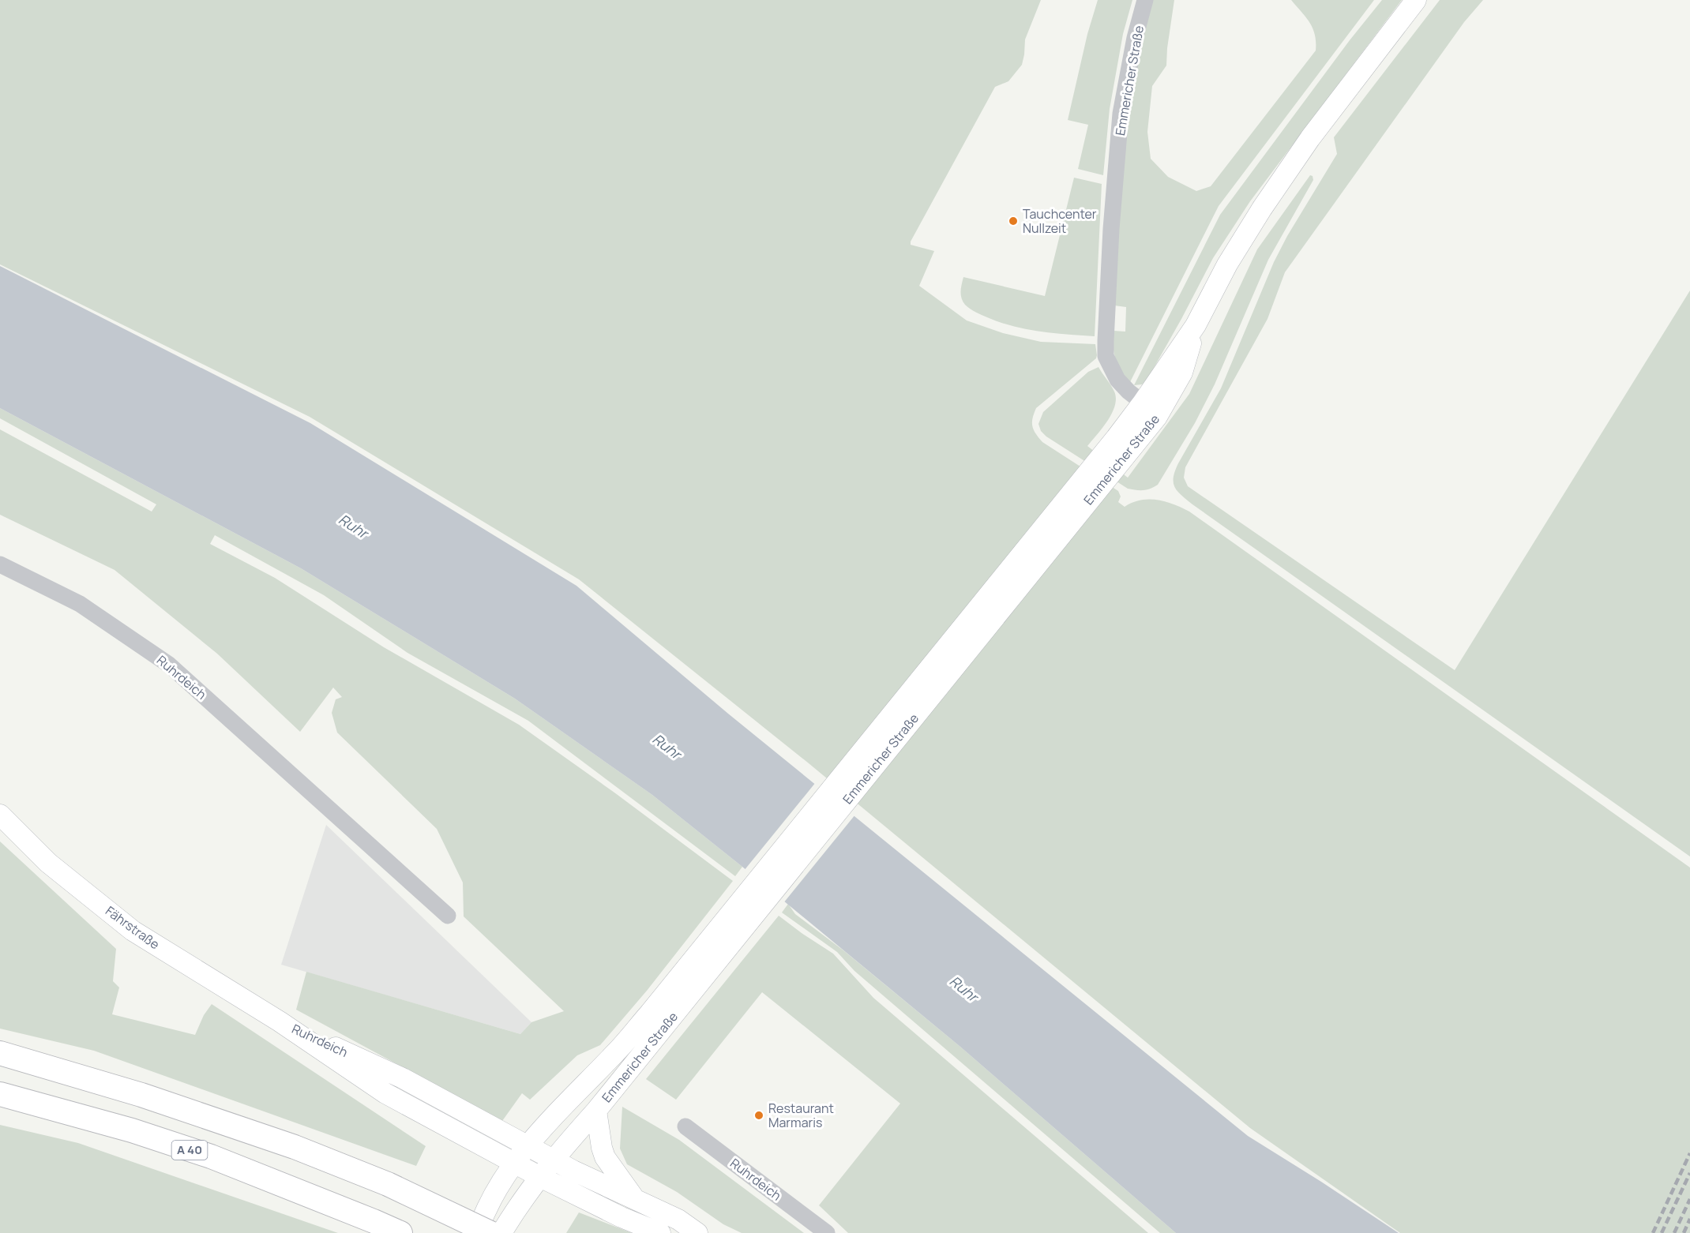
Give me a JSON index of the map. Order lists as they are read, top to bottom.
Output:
{
  "streets": {
    "highway": ["A 40"],
    "main road": ["Emmericher Straße", "Ruhrdeich", "Fährstraße"]
  },
  "crossings": [
    ["Emmericher Straße", "Ruhrdeich"],
    ["Ruhrdeich", "Fährstraße"]
  ],
  "water": ["Ruhr"],
  "places": ["Tauchcenter Nullzeit", "Restaurant Marmaris"]
}
